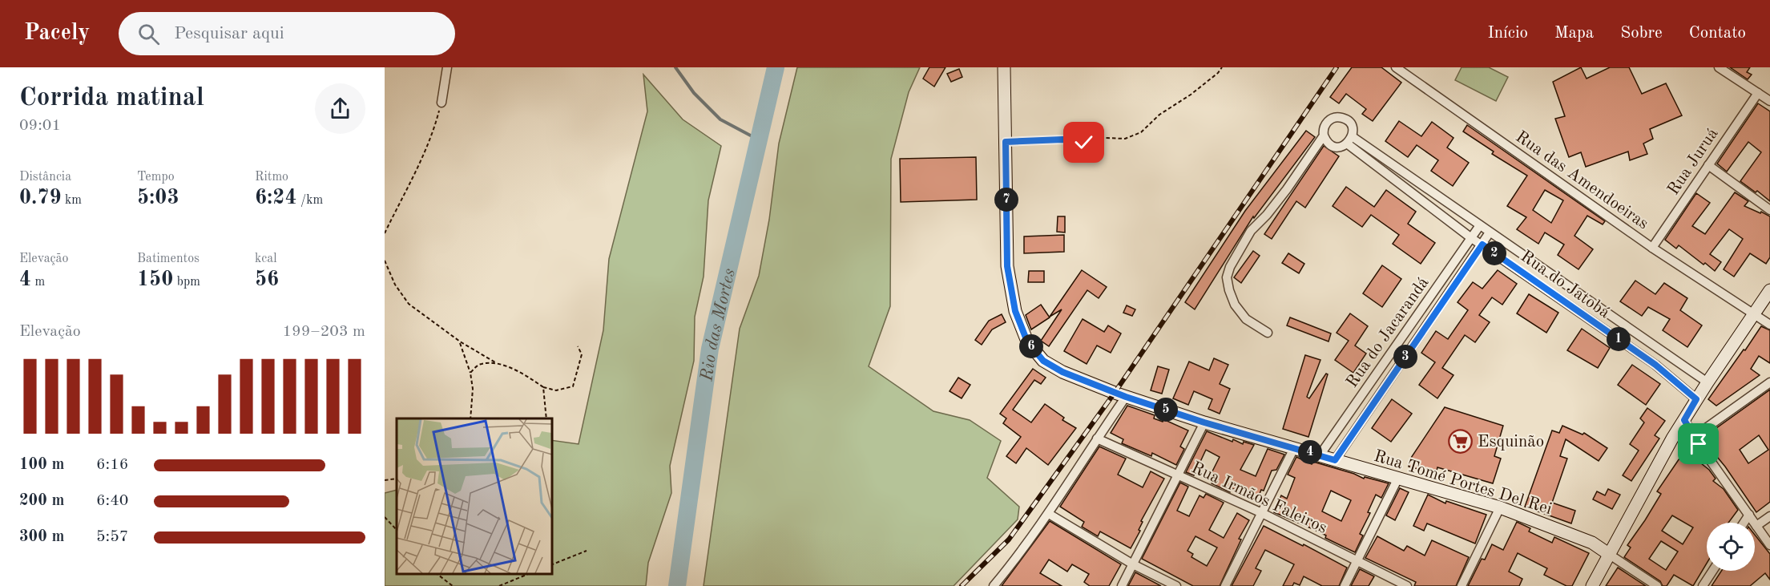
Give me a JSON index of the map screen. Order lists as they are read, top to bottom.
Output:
{
  "streets": {
    "main road": ["Rua Tomé Portes Del Rei"],
    "street": [
      "Rua Juruá",
      "Rua das Amendoeiras",
      "Rua do Jatobá",
      "Rua do Jacarandá",
      "Rua Irmãos Faleiros"
    ]
  },
  "crossings": [
    ["Rua Juruá", "Rua das Amendoeiras"],
    ["Rua do Jatobá", "Rua do Jacarandá"],
    ["Rua do Jacarandá", "Rua Tomé Portes Del Rei"]
  ],
  "water": ["Rio das Mortes"],
  "places": {
    "supermarket": ["Esquinão"]
  },
  "page": {
    "header": "Pacely",
    "search": "Pesquisar aqui",
    "nav": [
      "Início",
      "Mapa",
      "Sobre",
      "Contato"
    ],
    "heading": ["Corrida matinal", "09:01"],
    "stats": [
      ["Distância", "0.79 km"],
      ["Tempo", "5:03"],
      ["Ritmo", "6:24 /km"],
      ["Elevação", "4 m"],
      ["Batimentos", "150 bpm"],
      ["kcal", "56"]
    ],
    "pins": [
      "7",
      "2",
      "1",
      "6",
      "3",
      "5",
      "4"
    ],
    "chart": ["Elevação", "199–203 m"],
    "list": [
      {
        "name": "100 m",
        "note": "6:16"
      },
      {
        "name": "200 m",
        "note": "6:40"
      },
      {
        "name": "300 m",
        "note": "5:57"
      }
    ]
  }
}
